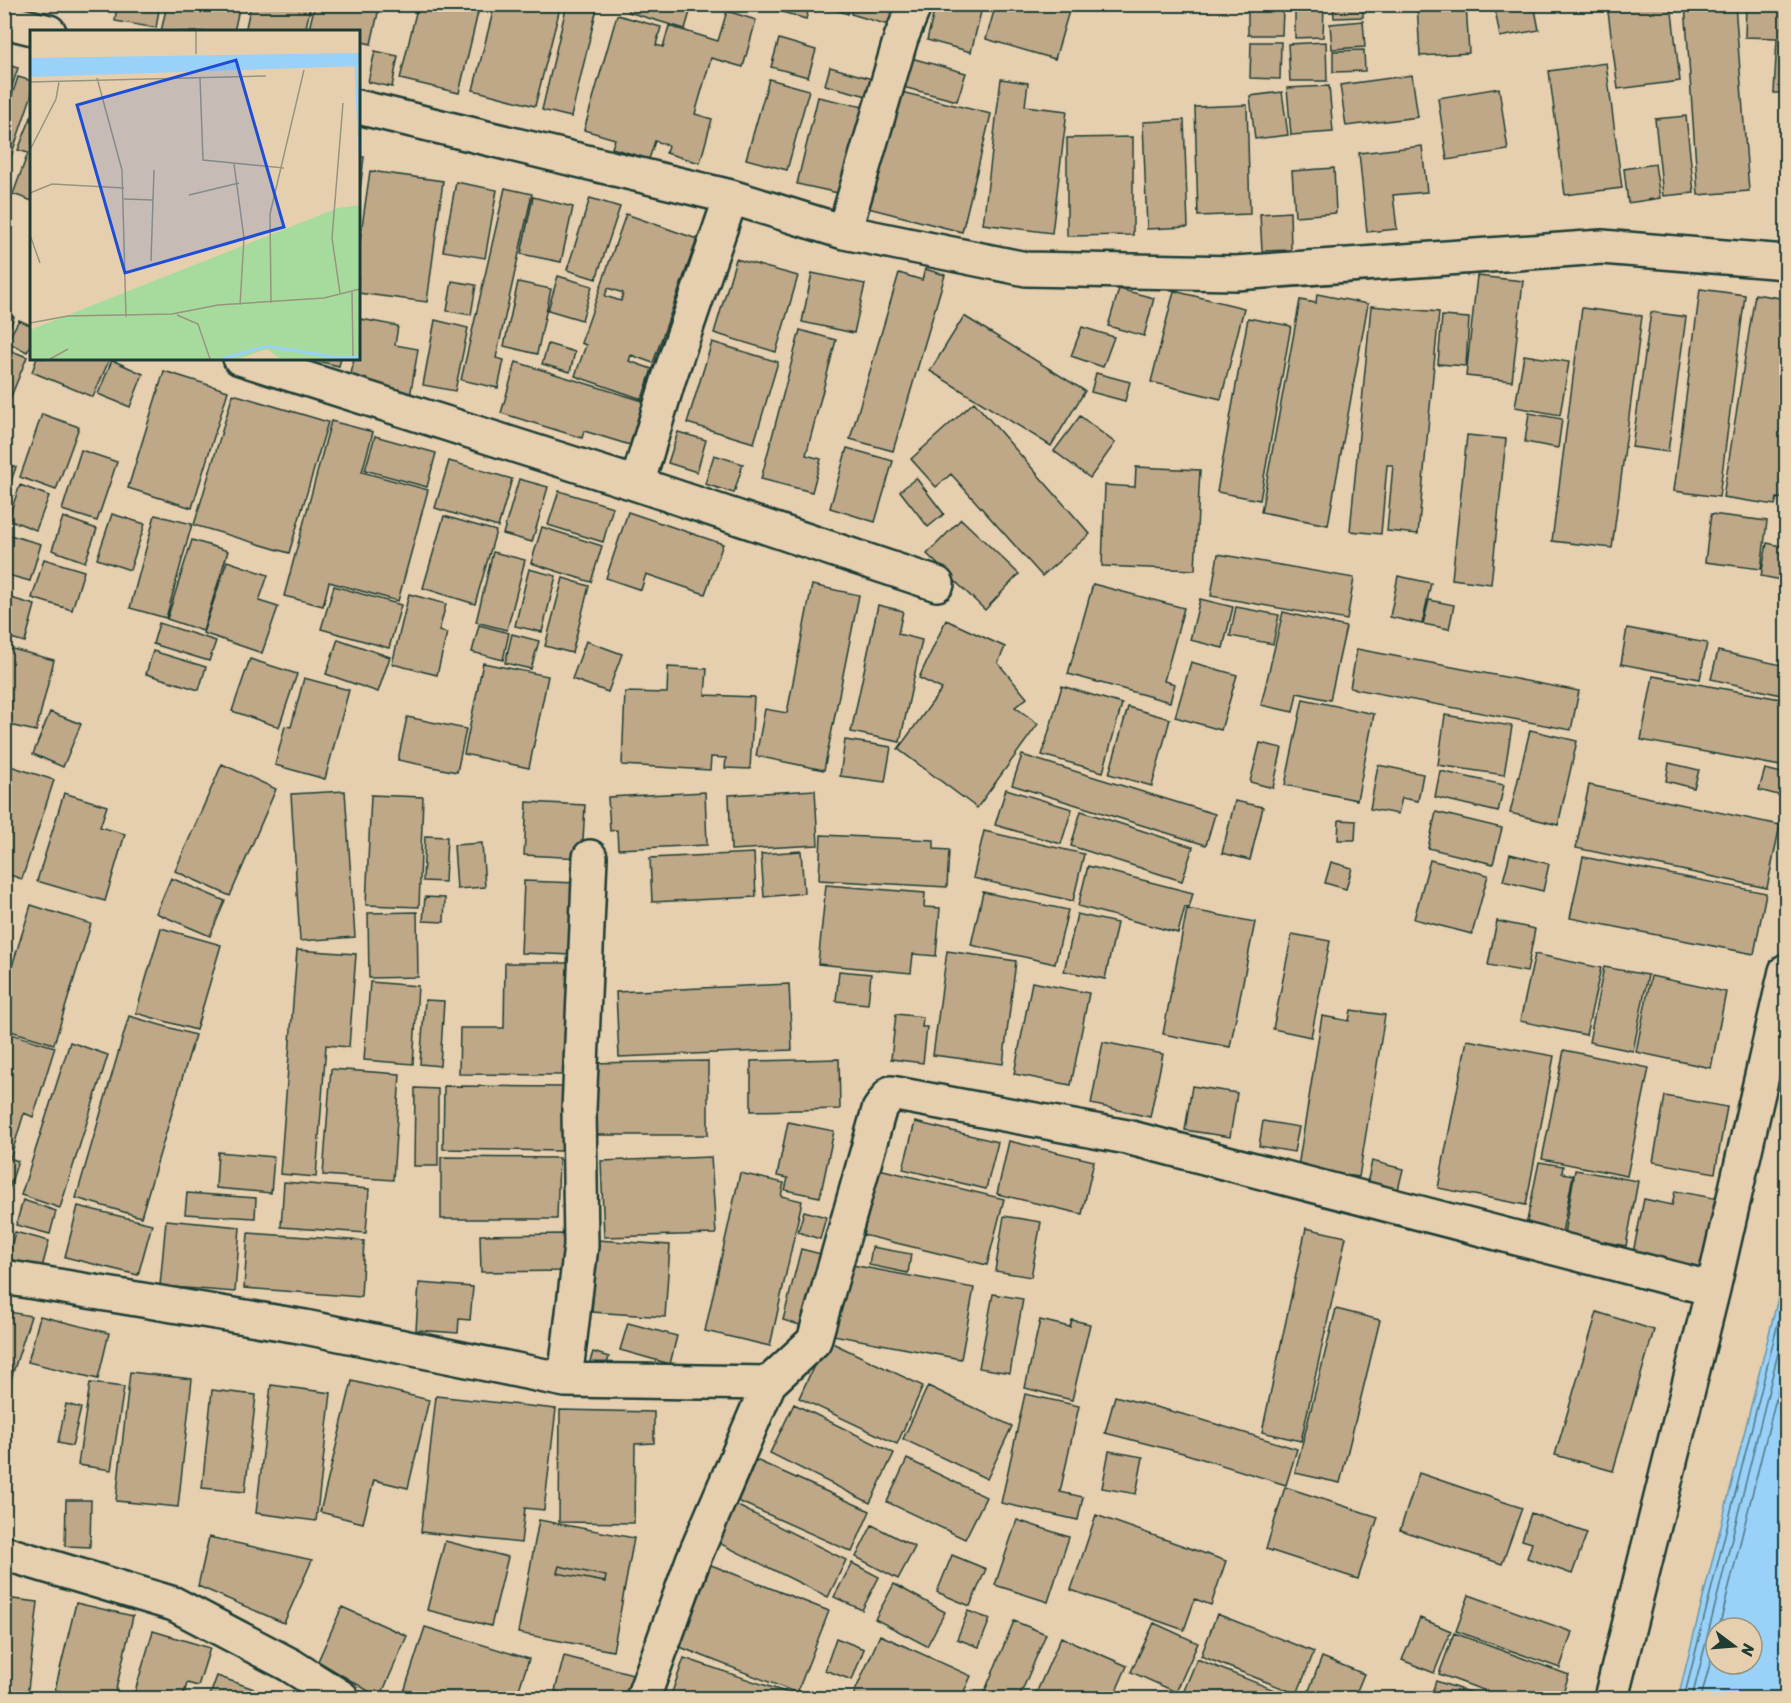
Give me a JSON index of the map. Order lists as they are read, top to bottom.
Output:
{
  "north": "right"
}
